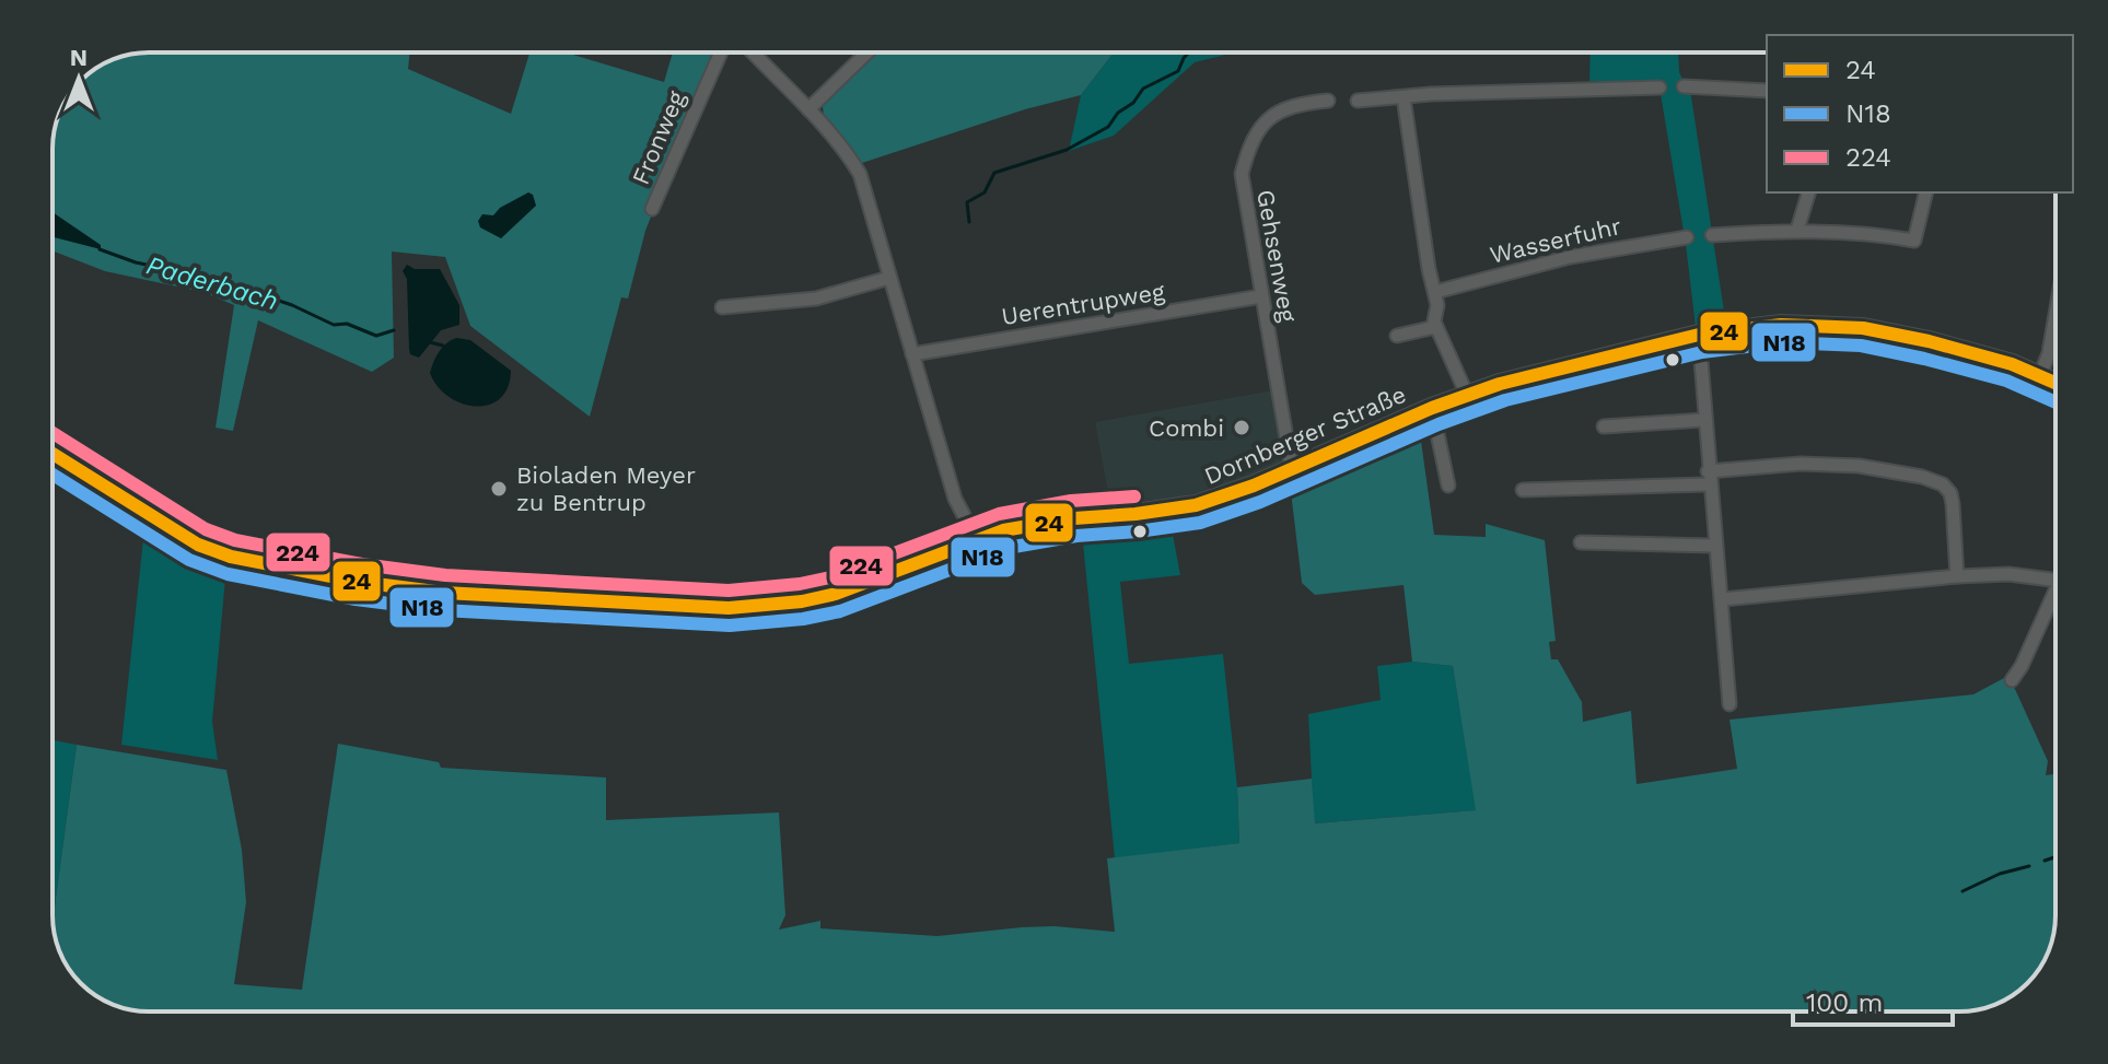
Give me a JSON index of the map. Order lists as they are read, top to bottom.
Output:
{
  "streets": {
    "main road": ["Dornberger Straße"],
    "street": [
      "Fronweg",
      "Wasserfuhr",
      "Gehsenweg",
      "Uerentrupweg"
    ]
  },
  "crossings": [
    ["Gehsenweg", "Uerentrupweg"],
    ["Gehsenweg", "Dornberger Straße"]
  ],
  "water": ["Paderbach"],
  "places": ["Combi", "Bioladen Meyer zu Bentrup"],
  "lines": ["transit line 24", "transit line N18", "transit line 224"],
  "legend": ["24", "N18", "224"],
  "scale_bar": "100 m",
  "north": "top"
}
